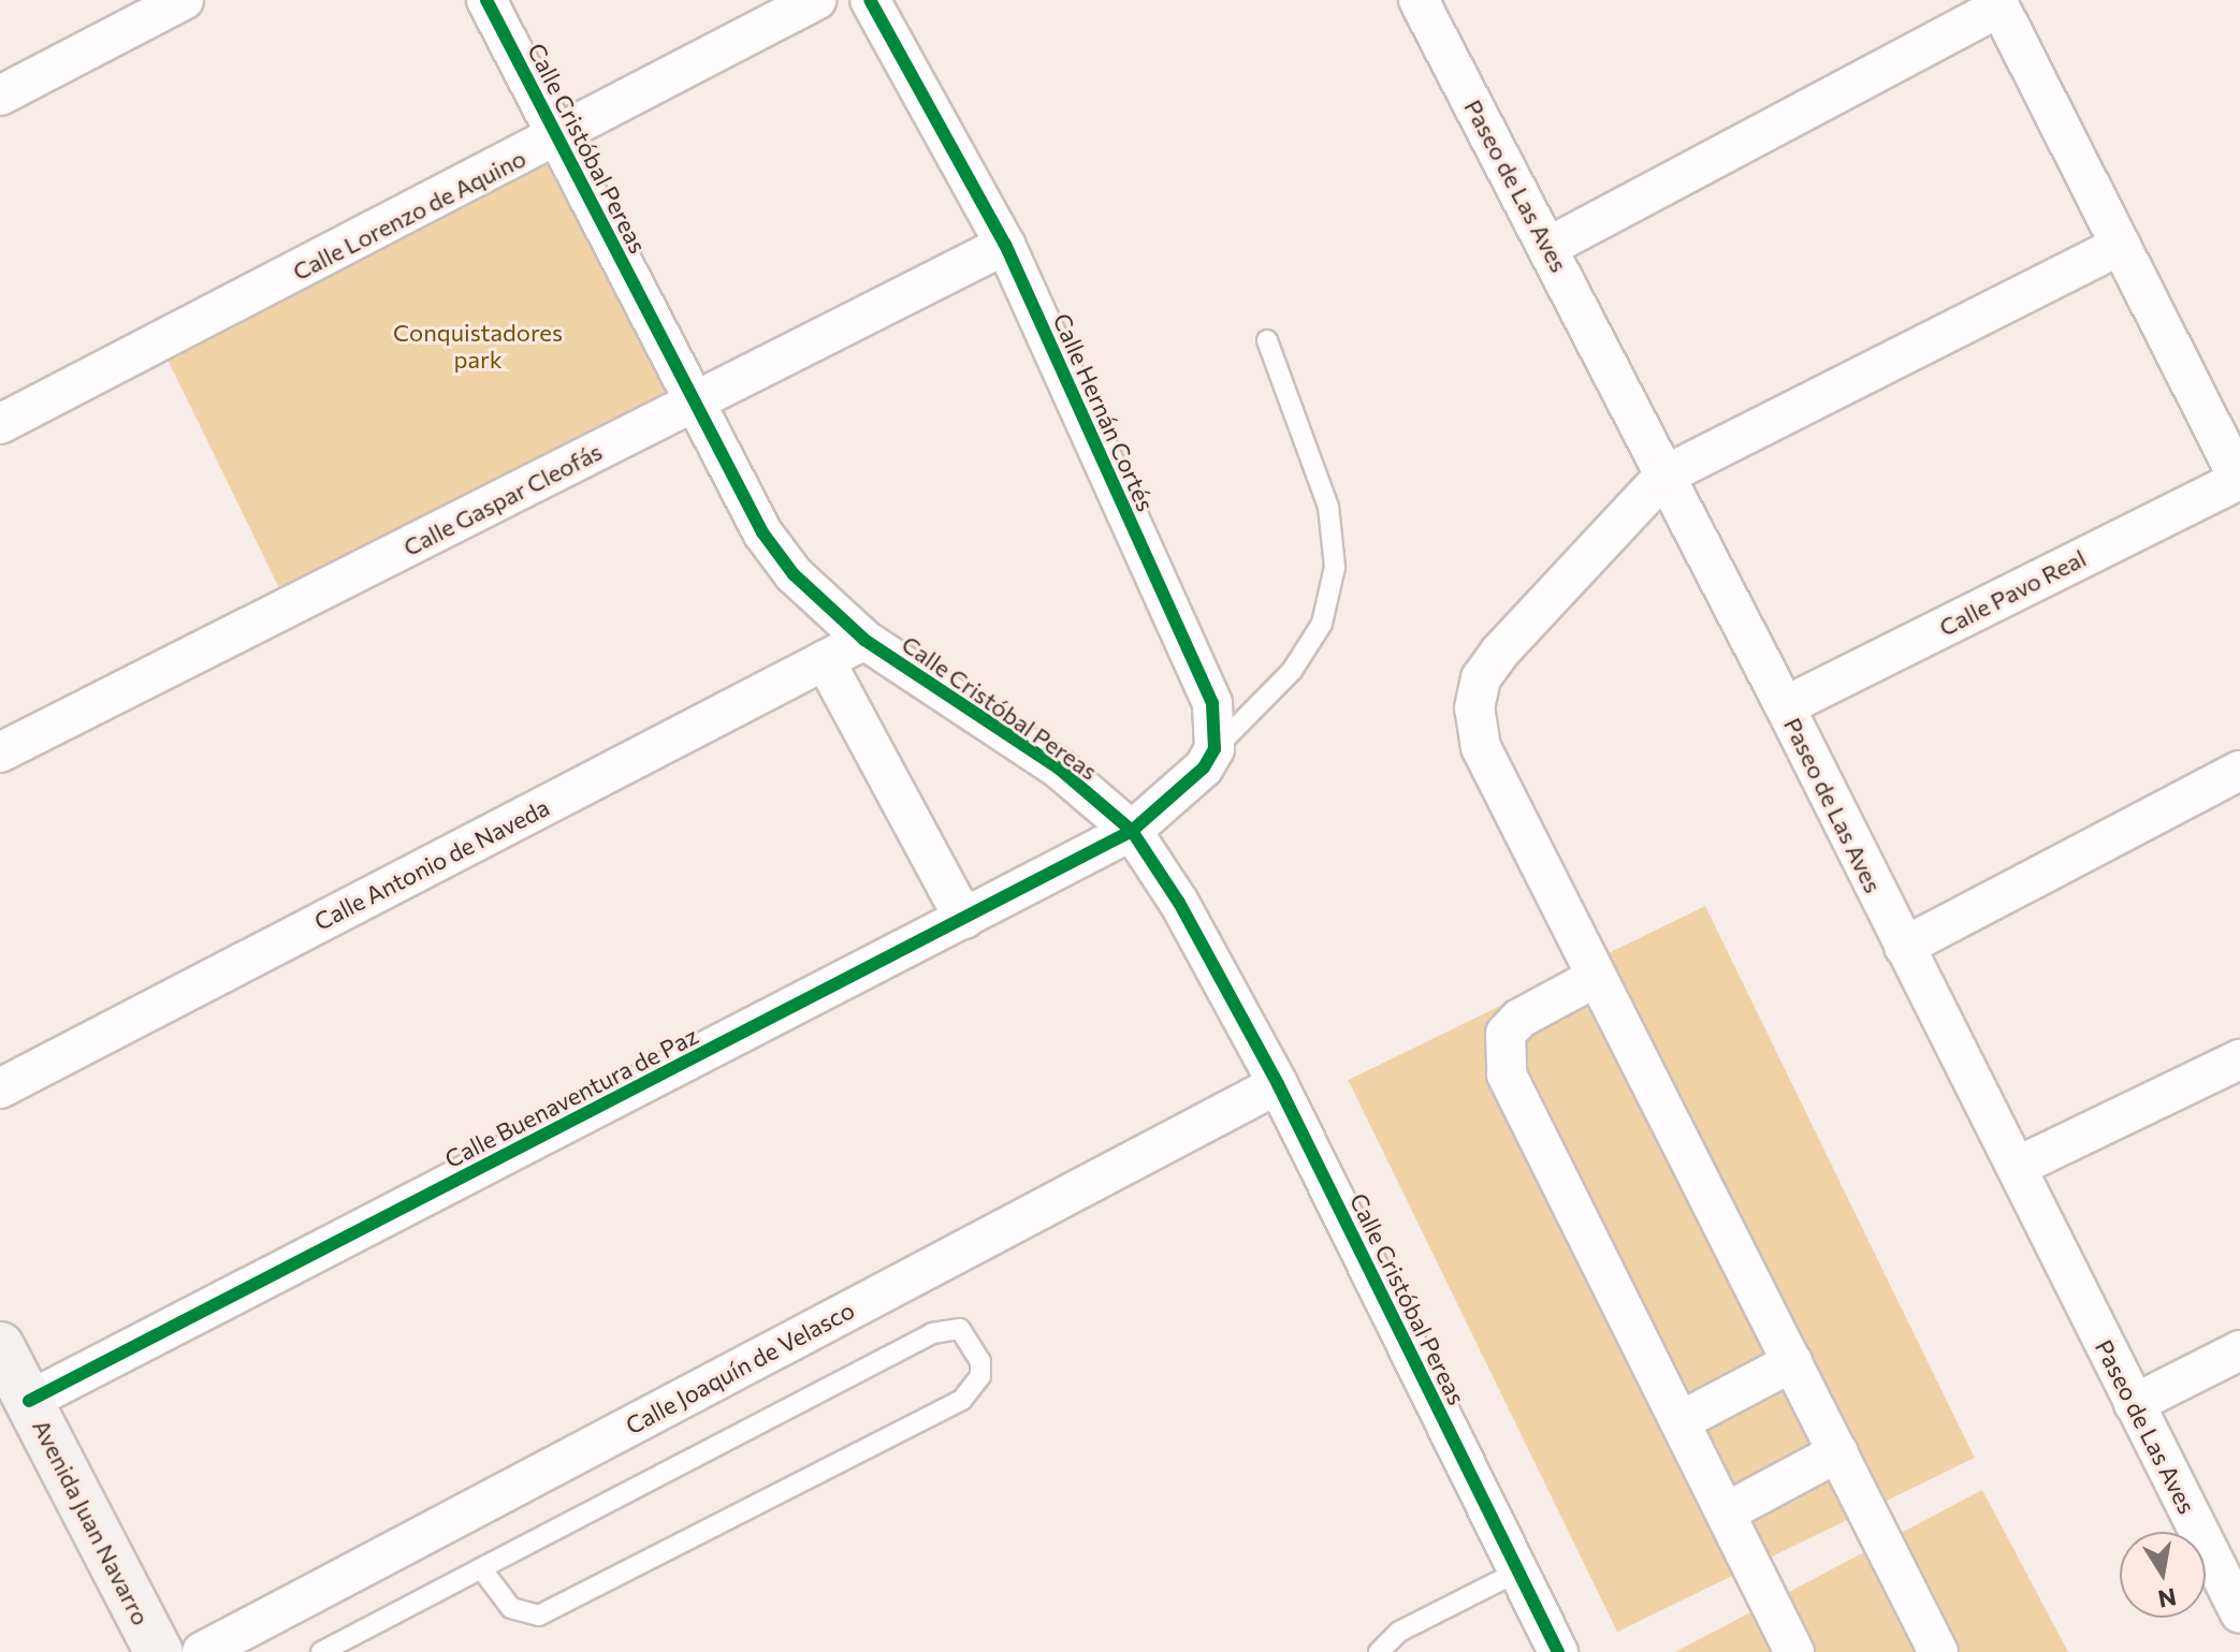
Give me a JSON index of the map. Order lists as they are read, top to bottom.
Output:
{
  "streets": {
    "main road": ["Avenida Juan Navarro"],
    "street": [
      "Calle Cristóbal Pereas",
      "Paseo de Las Aves",
      "Calle Lorenzo de Aquino",
      "Calle Hernán Cortés",
      "Calle Gaspar Cleofás",
      "Calle Pavo Real",
      "Calle Antonio de Naveda",
      "Calle Buenaventura de Paz",
      "Calle Joaquín de Velasco"
    ]
  },
  "crossings": [
    ["Calle Cristóbal Pereas", "Calle Lorenzo de Aquino"],
    ["Calle Cristóbal Pereas", "Calle Gaspar Cleofás"],
    ["Calle Cristóbal Pereas", "Calle Antonio de Naveda"],
    ["Calle Cristóbal Pereas", "Calle Buenaventura de Paz"],
    ["Calle Cristóbal Pereas", "Calle Joaquín de Velasco"],
    ["Paseo de Las Aves", "Calle Pavo Real"],
    ["Calle Hernán Cortés", "Calle Gaspar Cleofás"],
    ["Calle Buenaventura de Paz", "Avenida Juan Navarro"]
  ],
  "parks": ["Conquistadores park"],
  "north": "bottom"
}
